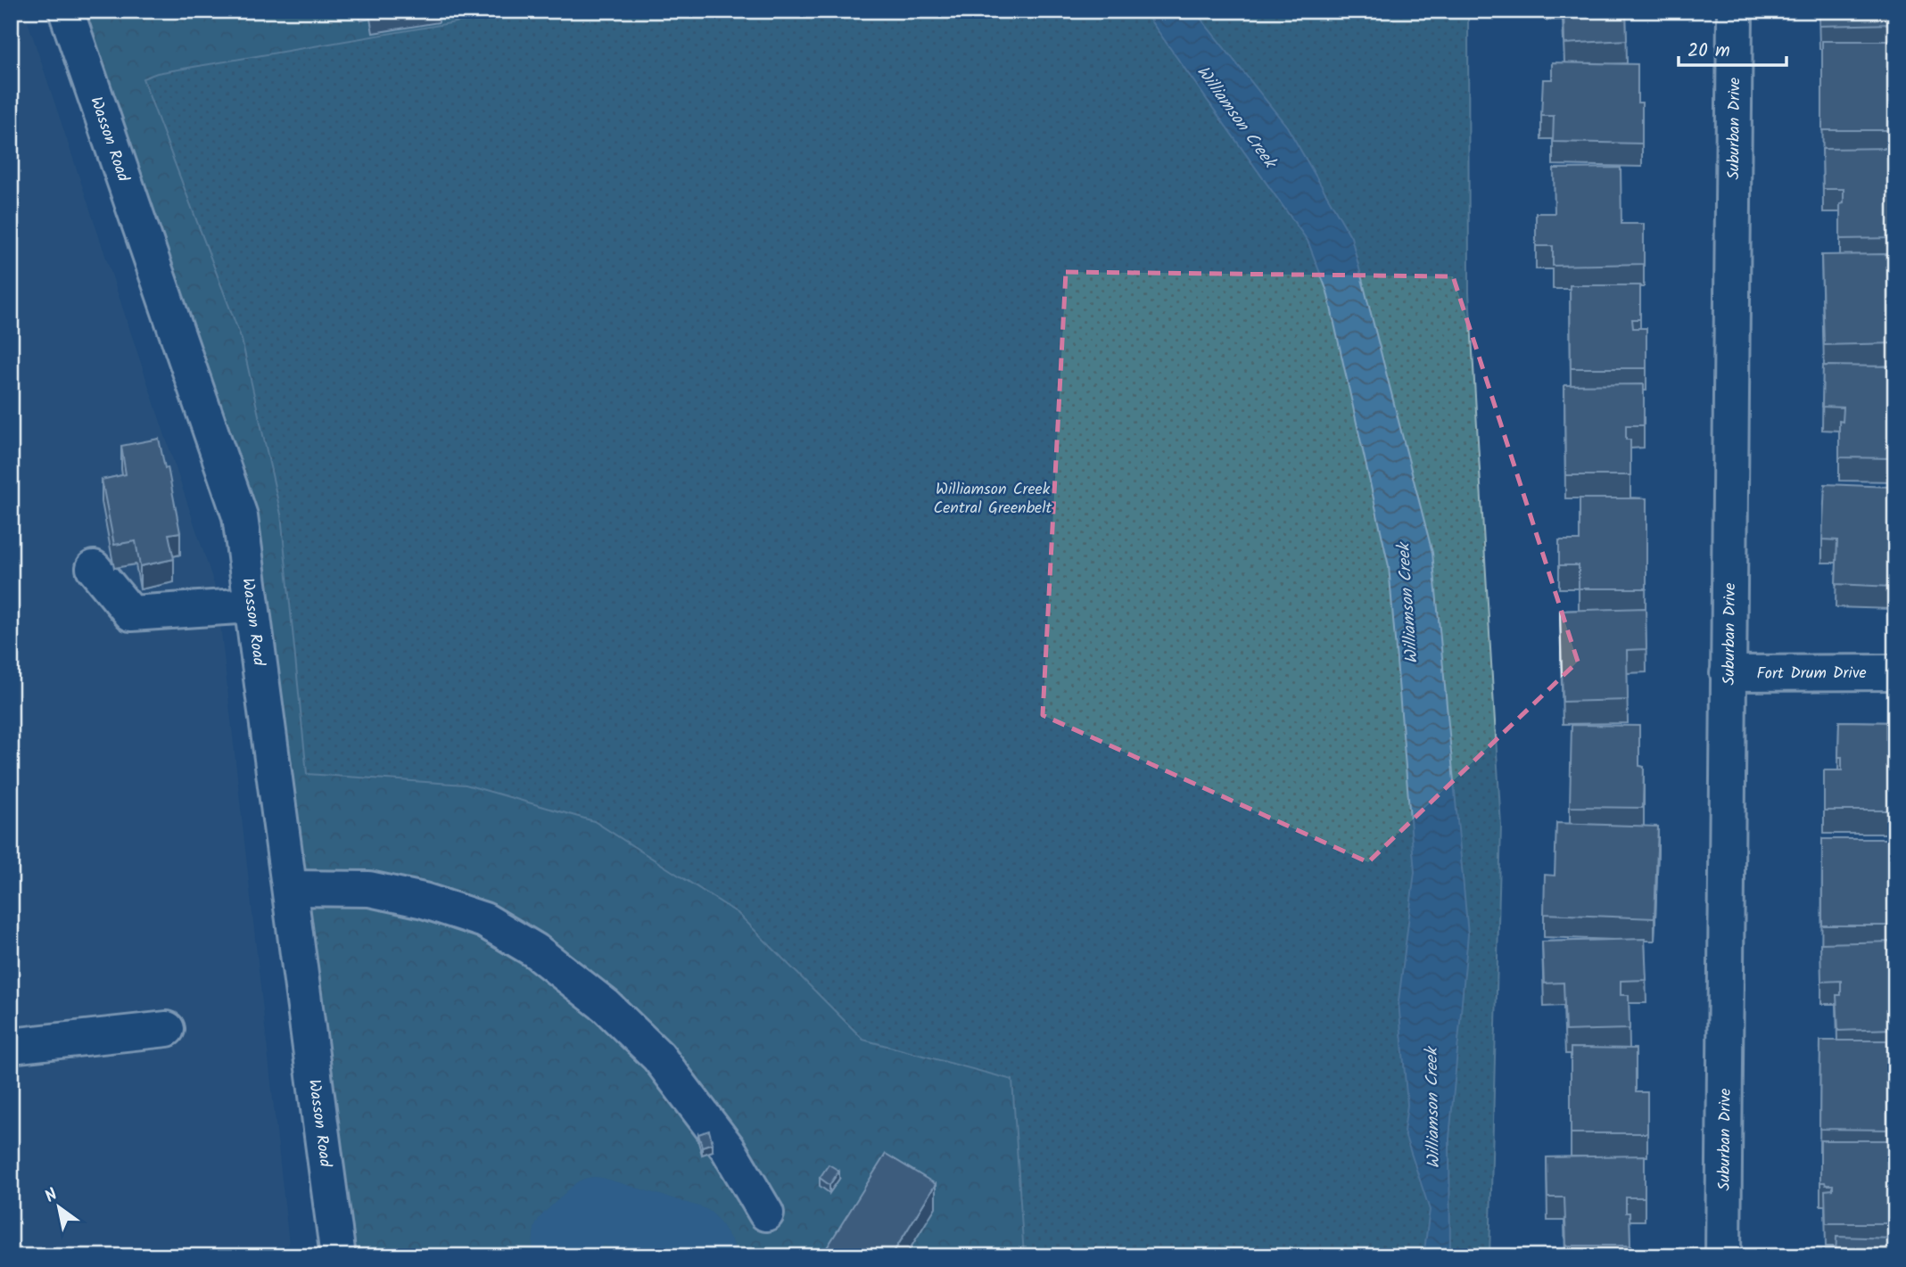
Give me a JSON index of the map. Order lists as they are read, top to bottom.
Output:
{
  "streets": {
    "street": ["Suburban Drive", "Wasson Road", "Fort Drum Drive"]
  },
  "crossings": [
    ["Suburban Drive", "Fort Drum Drive"]
  ],
  "water": ["Williamson Creek"],
  "parks": ["Williamson Creek Central Greenbelt"],
  "scale_bar": "20 m",
  "north": "top left"
}
